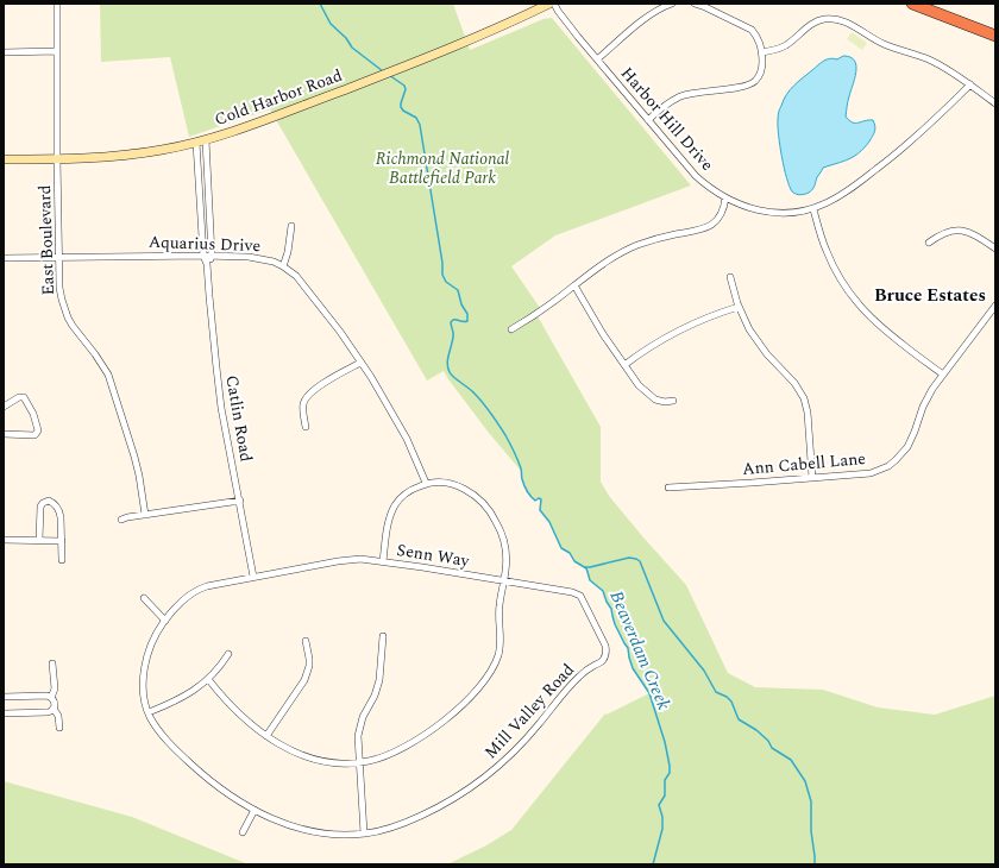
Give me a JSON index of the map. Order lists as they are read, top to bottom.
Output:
{
  "streets": {
    "main road": ["Cold Harbor Road"],
    "street": [
      "Harbor Hill Drive",
      "East Boulevard",
      "Aquarius Drive",
      "Catlin Road",
      "Ann Cabell Lane",
      "Senn Way",
      "Mill Valley Road"
    ]
  },
  "crossings": [
    ["Cold Harbor Road", "East Boulevard"],
    ["Cold Harbor Road", "Catlin Road"],
    ["East Boulevard", "Aquarius Drive"],
    ["Aquarius Drive", "Catlin Road"],
    ["Catlin Road", "Senn Way"],
    ["Catlin Road", "Mill Valley Road"],
    ["Senn Way", "Mill Valley Road"]
  ],
  "districts": ["Bruce Estates"],
  "water": ["Beaverdam Creek"],
  "parks": ["Richmond National Battlefield Park"]
}
